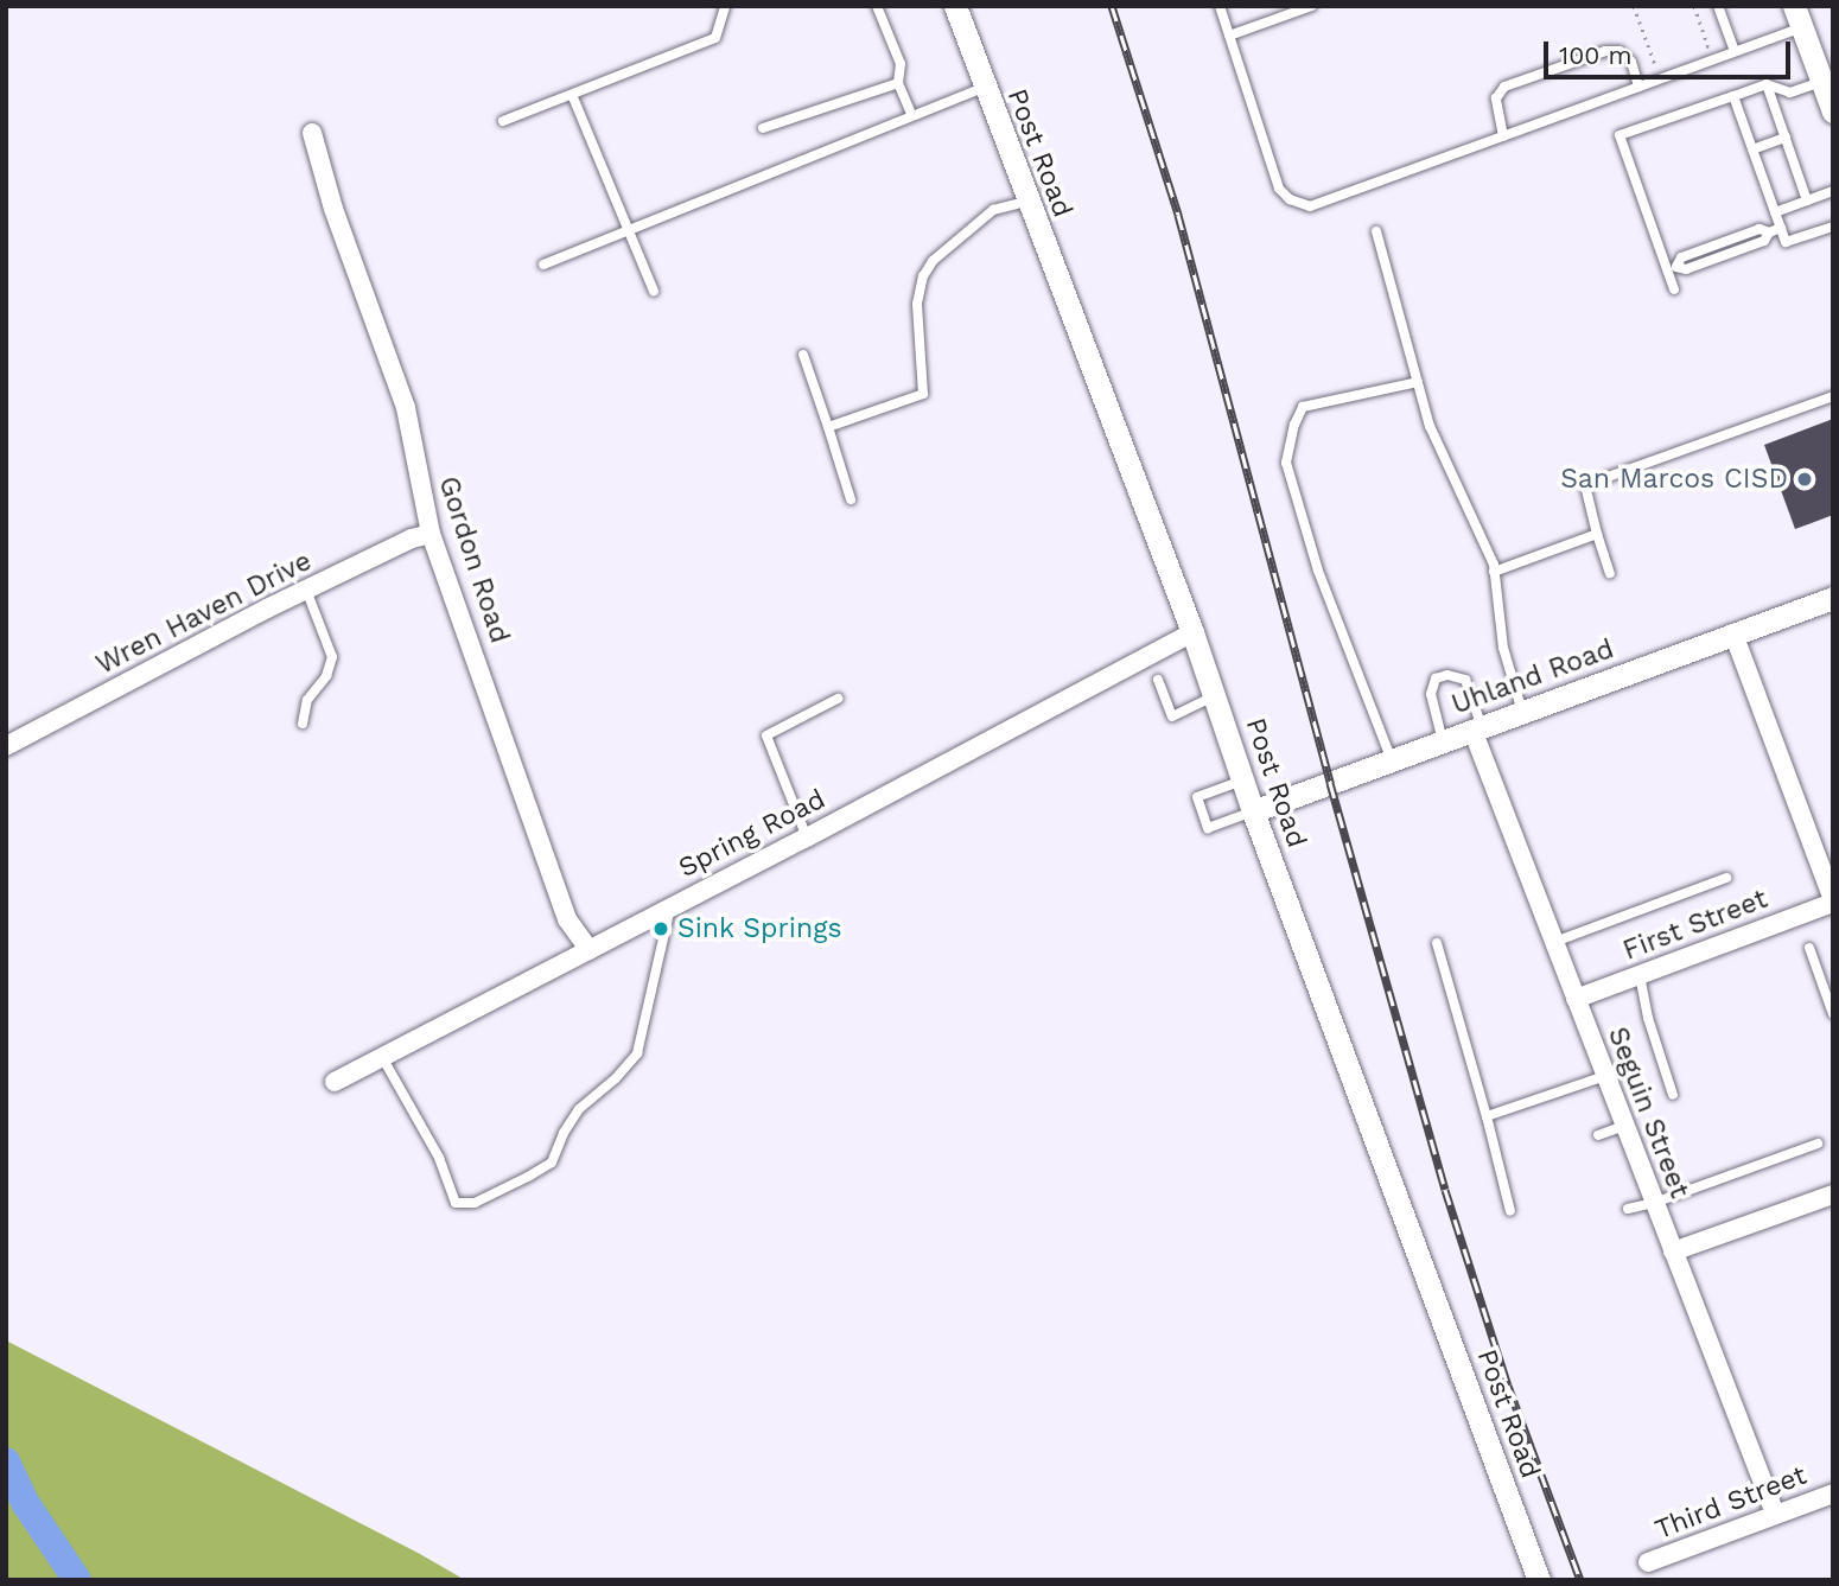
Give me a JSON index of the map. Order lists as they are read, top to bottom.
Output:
{
  "streets": {
    "street": [
      "Post Road",
      "Gordon Road",
      "Wren Haven Drive",
      "Uhland Road",
      "Spring Road",
      "First Street",
      "Seguin Street",
      "Third Street"
    ]
  },
  "crossings": [
    ["Post Road", "Uhland Road"],
    ["Post Road", "Spring Road"],
    ["Gordon Road", "Wren Haven Drive"],
    ["Gordon Road", "Spring Road"],
    ["Uhland Road", "Seguin Street"],
    ["First Street", "Seguin Street"],
    ["Seguin Street", "Third Street"]
  ],
  "places": ["San Marcos CISD", "Sink Springs"],
  "scale_bar": "100 m"
}
